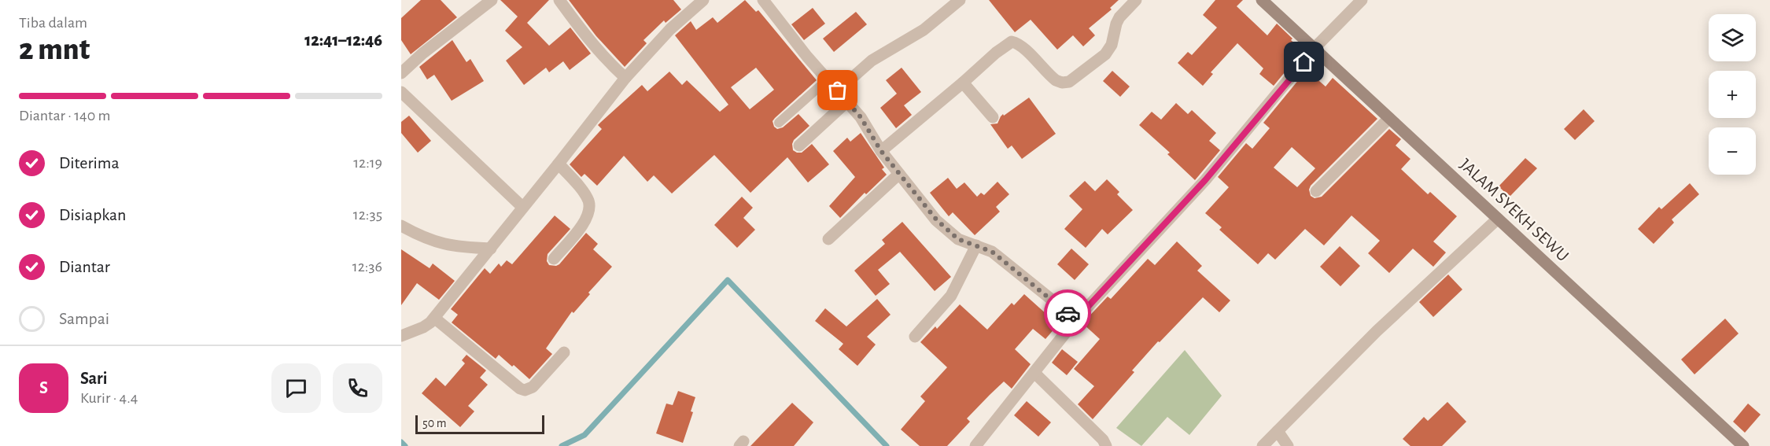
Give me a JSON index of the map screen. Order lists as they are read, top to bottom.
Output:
{
  "streets": {
    "street": ["JALAM SYEKH SEWU"]
  },
  "scale_bar": "50 m",
  "page": {
    "heading": ["2 mnt", "Tiba dalam", "12:41–12:46"],
    "panel": ["Sari", "Kurir · 4.4"],
    "map_buttons": ["+", "−"],
    "bar": "Diantar · 140 m",
    "list": [
      ["Diterima", "12:19"],
      ["Disiapkan", "12:35"],
      ["Diantar", "12:36"],
      "Sampai"
    ],
    "round": "S",
    "scale": "50 m"
  }
}
